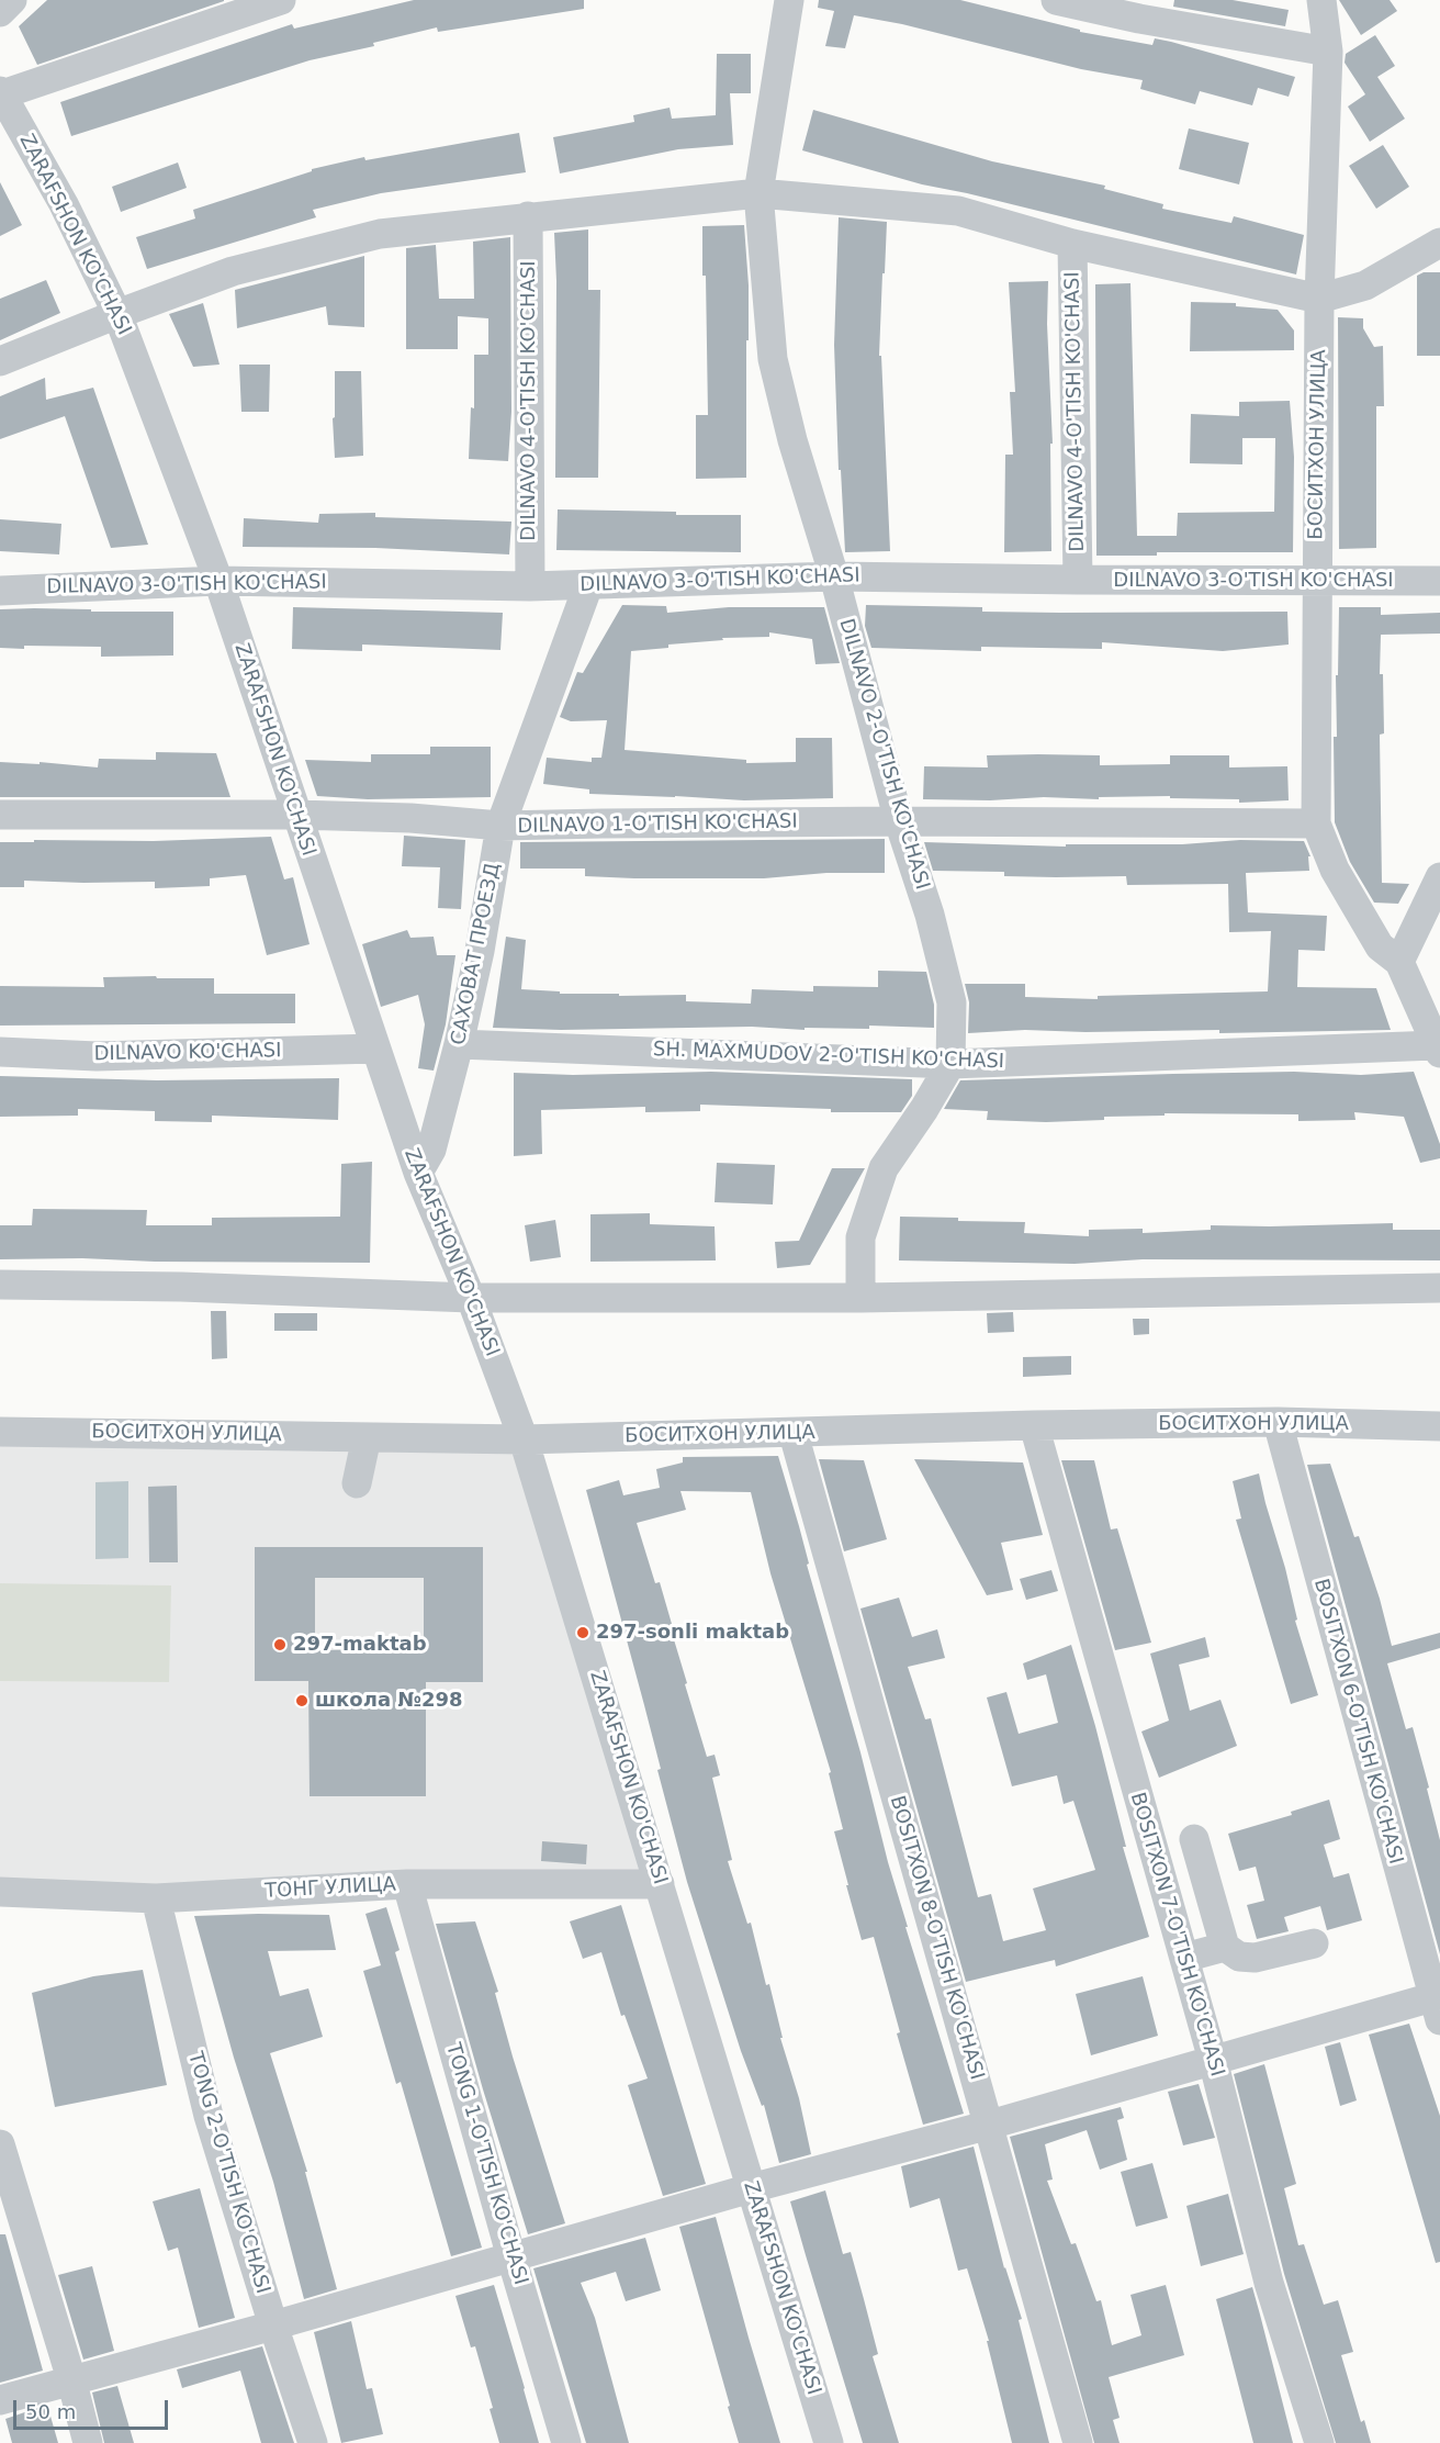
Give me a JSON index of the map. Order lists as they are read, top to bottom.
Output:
{
  "streets": {
    "street": [
      "ZARAFSHON KO'CHASI",
      "DILNAVO 4-O'TISH KO'CHASI",
      "БОСИТХОН УЛИЦА",
      "DILNAVO 3-O'TISH KO'CHASI",
      "DILNAVO 2-O'TISH KO'CHASI",
      "DILNAVO 1-O'TISH KO'CHASI",
      "САХОВАТ ПРОЕЗД",
      "DILNAVO KO'CHASI",
      "SH. MAXMUDOV 2-O'TISH KO'CHASI",
      "BOSITXON 6-O'TISH KO'CHASI",
      "ТОНГ УЛИЦА",
      "BOSITXON 7-O'TISH KO'CHASI",
      "BOSITXON 8-O'TISH KO'CHASI",
      "TONG 1-O'TISH KO'CHASI",
      "TONG 2-O'TISH KO'CHASI"
    ]
  },
  "crossings": [
    ["ZARAFSHON KO'CHASI", "DILNAVO 4-O'TISH KO'CHASI"],
    ["ZARAFSHON KO'CHASI", "БОСИТХОН УЛИЦА"],
    ["ZARAFSHON KO'CHASI", "DILNAVO 3-O'TISH KO'CHASI"],
    ["ZARAFSHON KO'CHASI", "DILNAVO 1-O'TISH KO'CHASI"],
    ["ZARAFSHON KO'CHASI", "САХОВАТ ПРОЕЗД"],
    ["ZARAFSHON KO'CHASI", "DILNAVO KO'CHASI"],
    ["ZARAFSHON KO'CHASI", "ТОНГ УЛИЦА"],
    ["DILNAVO 4-O'TISH KO'CHASI", "БОСИТХОН УЛИЦА"],
    ["DILNAVO 4-O'TISH KO'CHASI", "DILNAVO 3-O'TISH KO'CHASI"],
    ["DILNAVO 4-O'TISH KO'CHASI", "DILNAVO 2-O'TISH KO'CHASI"],
    ["БОСИТХОН УЛИЦА", "DILNAVO 3-O'TISH KO'CHASI"],
    ["БОСИТХОН УЛИЦА", "DILNAVO 1-O'TISH KO'CHASI"],
    ["БОСИТХОН УЛИЦА", "SH. MAXMUDOV 2-O'TISH KO'CHASI"],
    ["БОСИТХОН УЛИЦА", "BOSITXON 6-O'TISH KO'CHASI"],
    ["БОСИТХОН УЛИЦА", "BOSITXON 7-O'TISH KO'CHASI"],
    ["БОСИТХОН УЛИЦА", "BOSITXON 8-O'TISH KO'CHASI"],
    ["DILNAVO 3-O'TISH KO'CHASI", "DILNAVO 2-O'TISH KO'CHASI"],
    ["DILNAVO 3-O'TISH KO'CHASI", "САХОВАТ ПРОЕЗД"],
    ["DILNAVO 2-O'TISH KO'CHASI", "DILNAVO 1-O'TISH KO'CHASI"],
    ["DILNAVO 2-O'TISH KO'CHASI", "SH. MAXMUDOV 2-O'TISH KO'CHASI"],
    ["DILNAVO 1-O'TISH KO'CHASI", "САХОВАТ ПРОЕЗД"],
    ["САХОВАТ ПРОЕЗД", "SH. MAXMUDOV 2-O'TISH KO'CHASI"],
    ["ТОНГ УЛИЦА", "TONG 1-O'TISH KO'CHASI"],
    ["ТОНГ УЛИЦА", "TONG 2-O'TISH KO'CHASI"]
  ],
  "places": ["297-sonli maktab", "297-maktab", "школа №298"],
  "scale_bar": "50 m"
}
